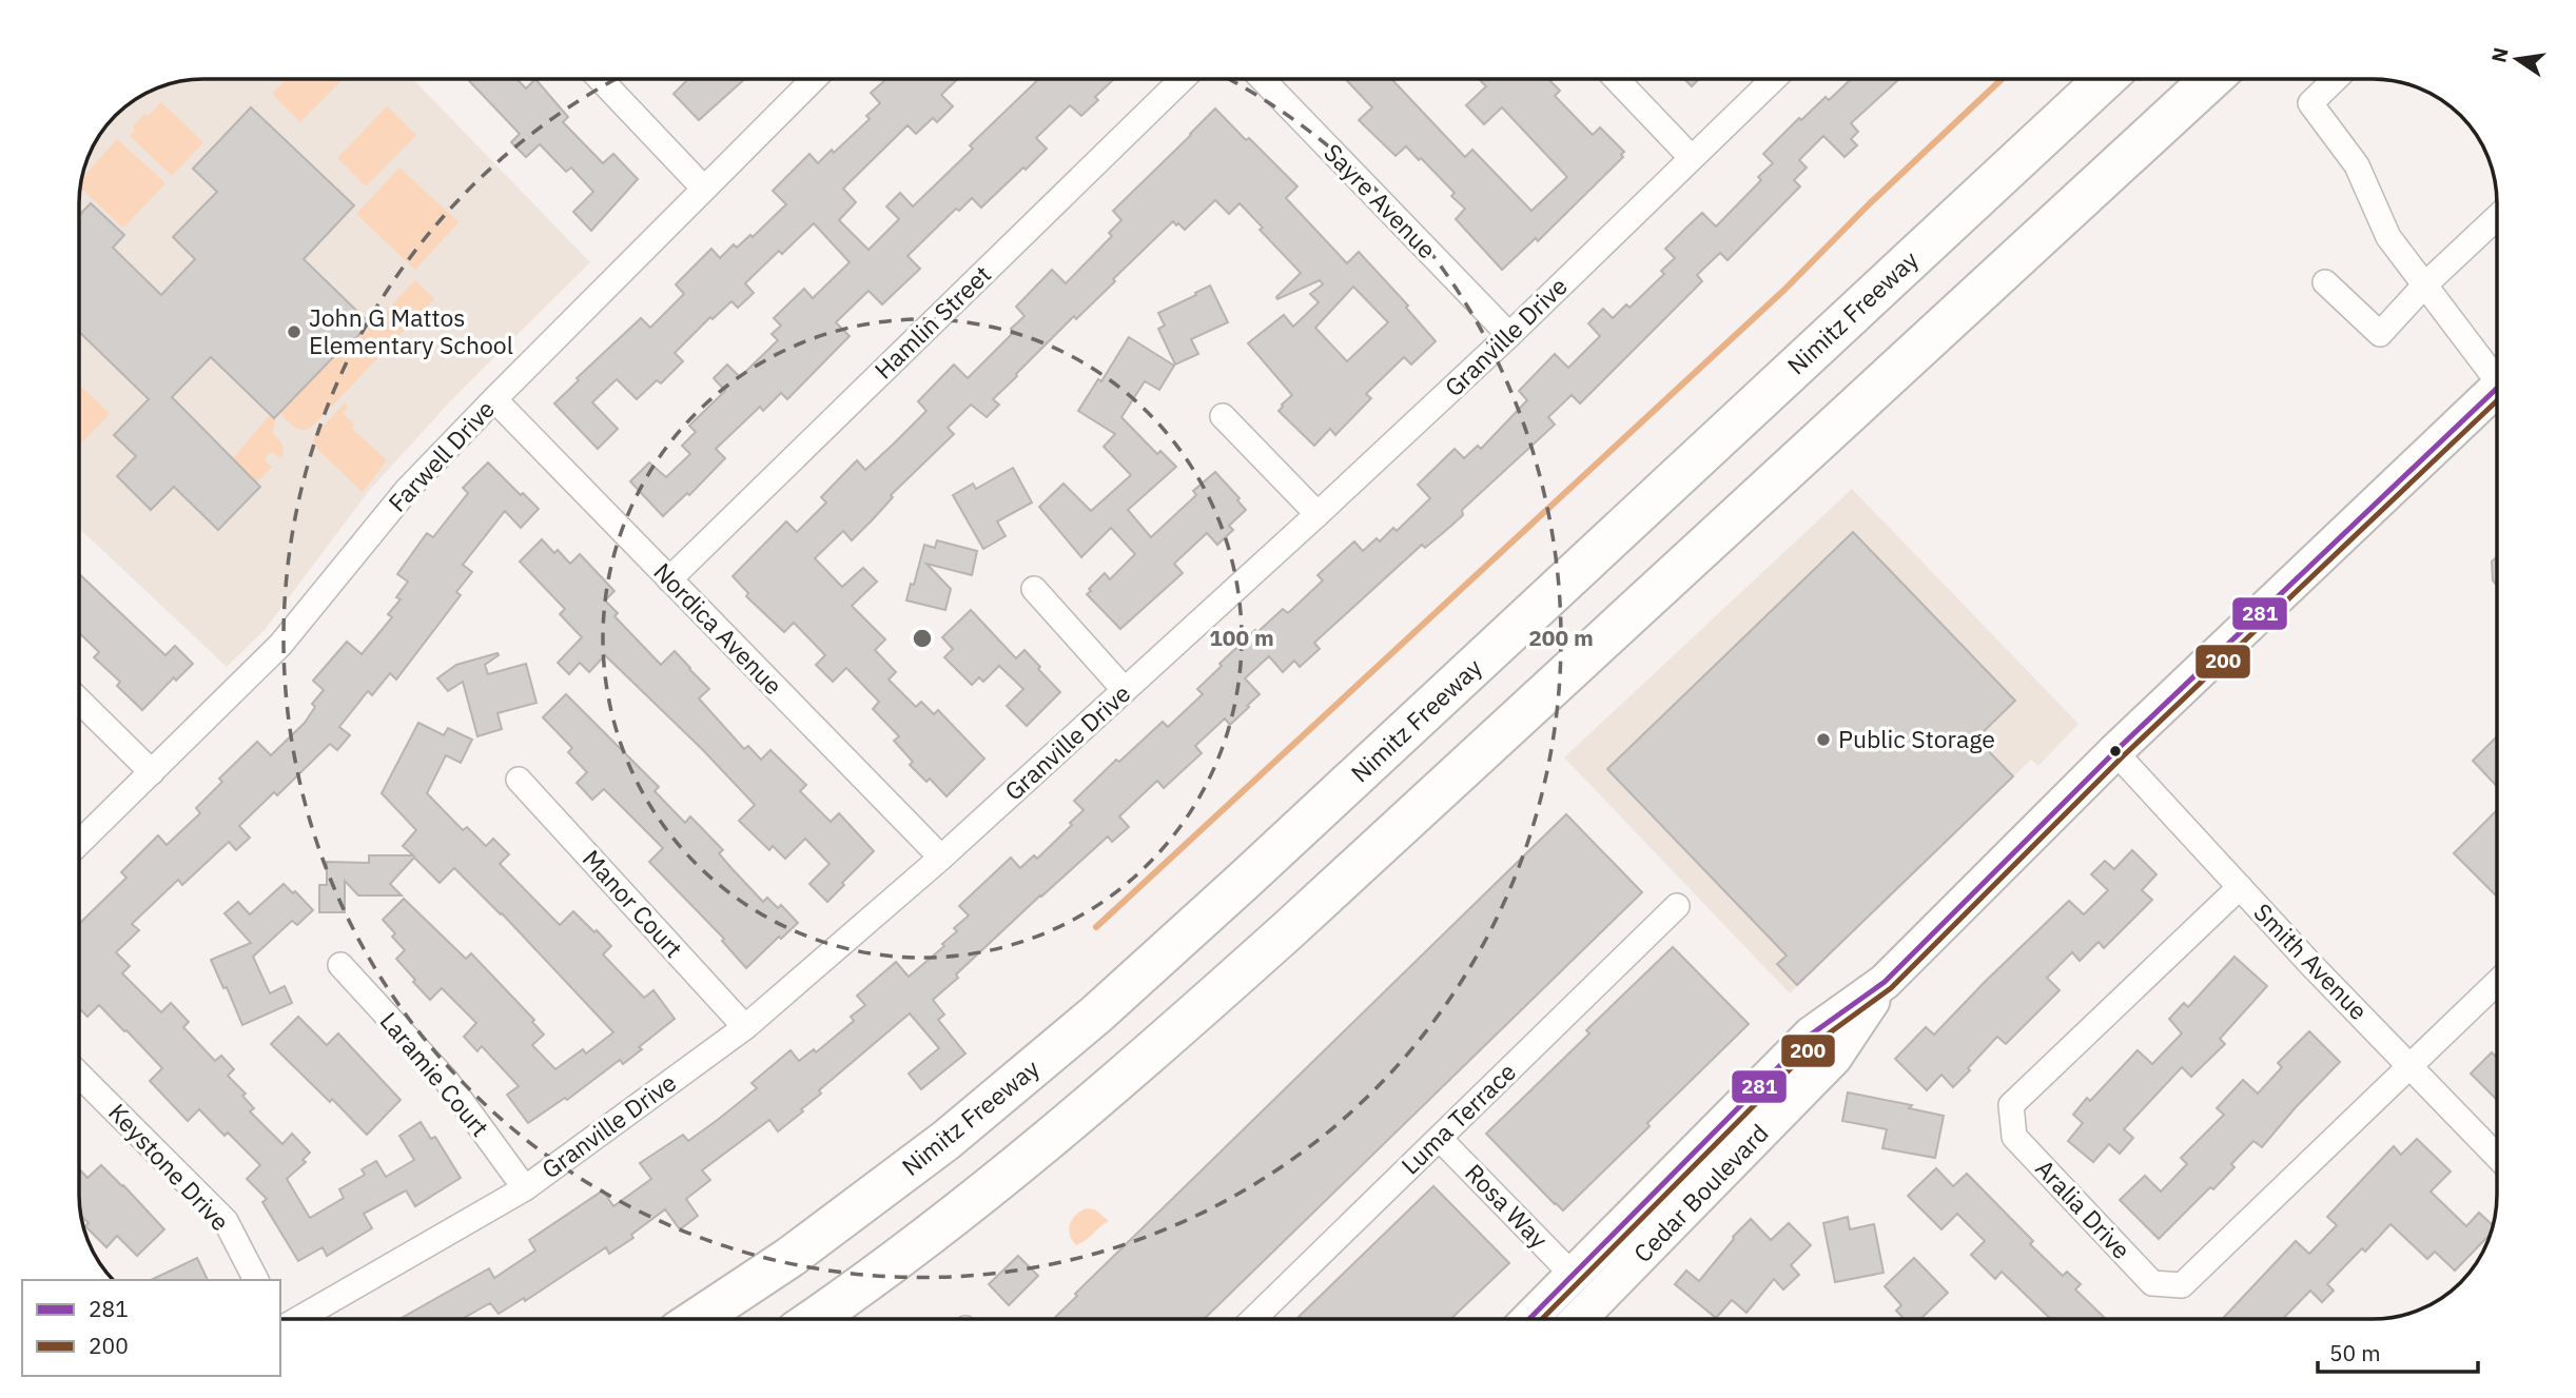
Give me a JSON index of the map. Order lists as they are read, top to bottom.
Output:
{
  "streets": {
    "highway": ["Nimitz Freeway"],
    "main road": ["Cedar Boulevard"],
    "street": [
      "Sayre Avenue",
      "Hamlin Street",
      "Granville Drive",
      "Farwell Drive",
      "Nordica Avenue",
      "Manor Court",
      "Smith Avenue",
      "Laramie Court",
      "Luma Terrace",
      "Keystone Drive",
      "Rosa Way",
      "Aralia Drive"
    ]
  },
  "crossings": [
    ["Sayre Avenue", "Granville Drive"],
    ["Hamlin Street", "Nordica Avenue"],
    ["Granville Drive", "Nordica Avenue"],
    ["Granville Drive", "Manor Court"],
    ["Granville Drive", "Laramie Court"],
    ["Farwell Drive", "Nordica Avenue"],
    ["Smith Avenue", "Cedar Boulevard"],
    ["Smith Avenue", "Aralia Drive"],
    ["Luma Terrace", "Rosa Way"],
    ["Cedar Boulevard", "Rosa Way"]
  ],
  "places": ["John G Mattos Elementary School", "Public Storage"],
  "lines": ["transit line 281", "transit line 200"],
  "legend": ["281", "200"],
  "scale_bar": "50 m",
  "north": "left",
  "rings": ["100 m", "200 m"]
}
